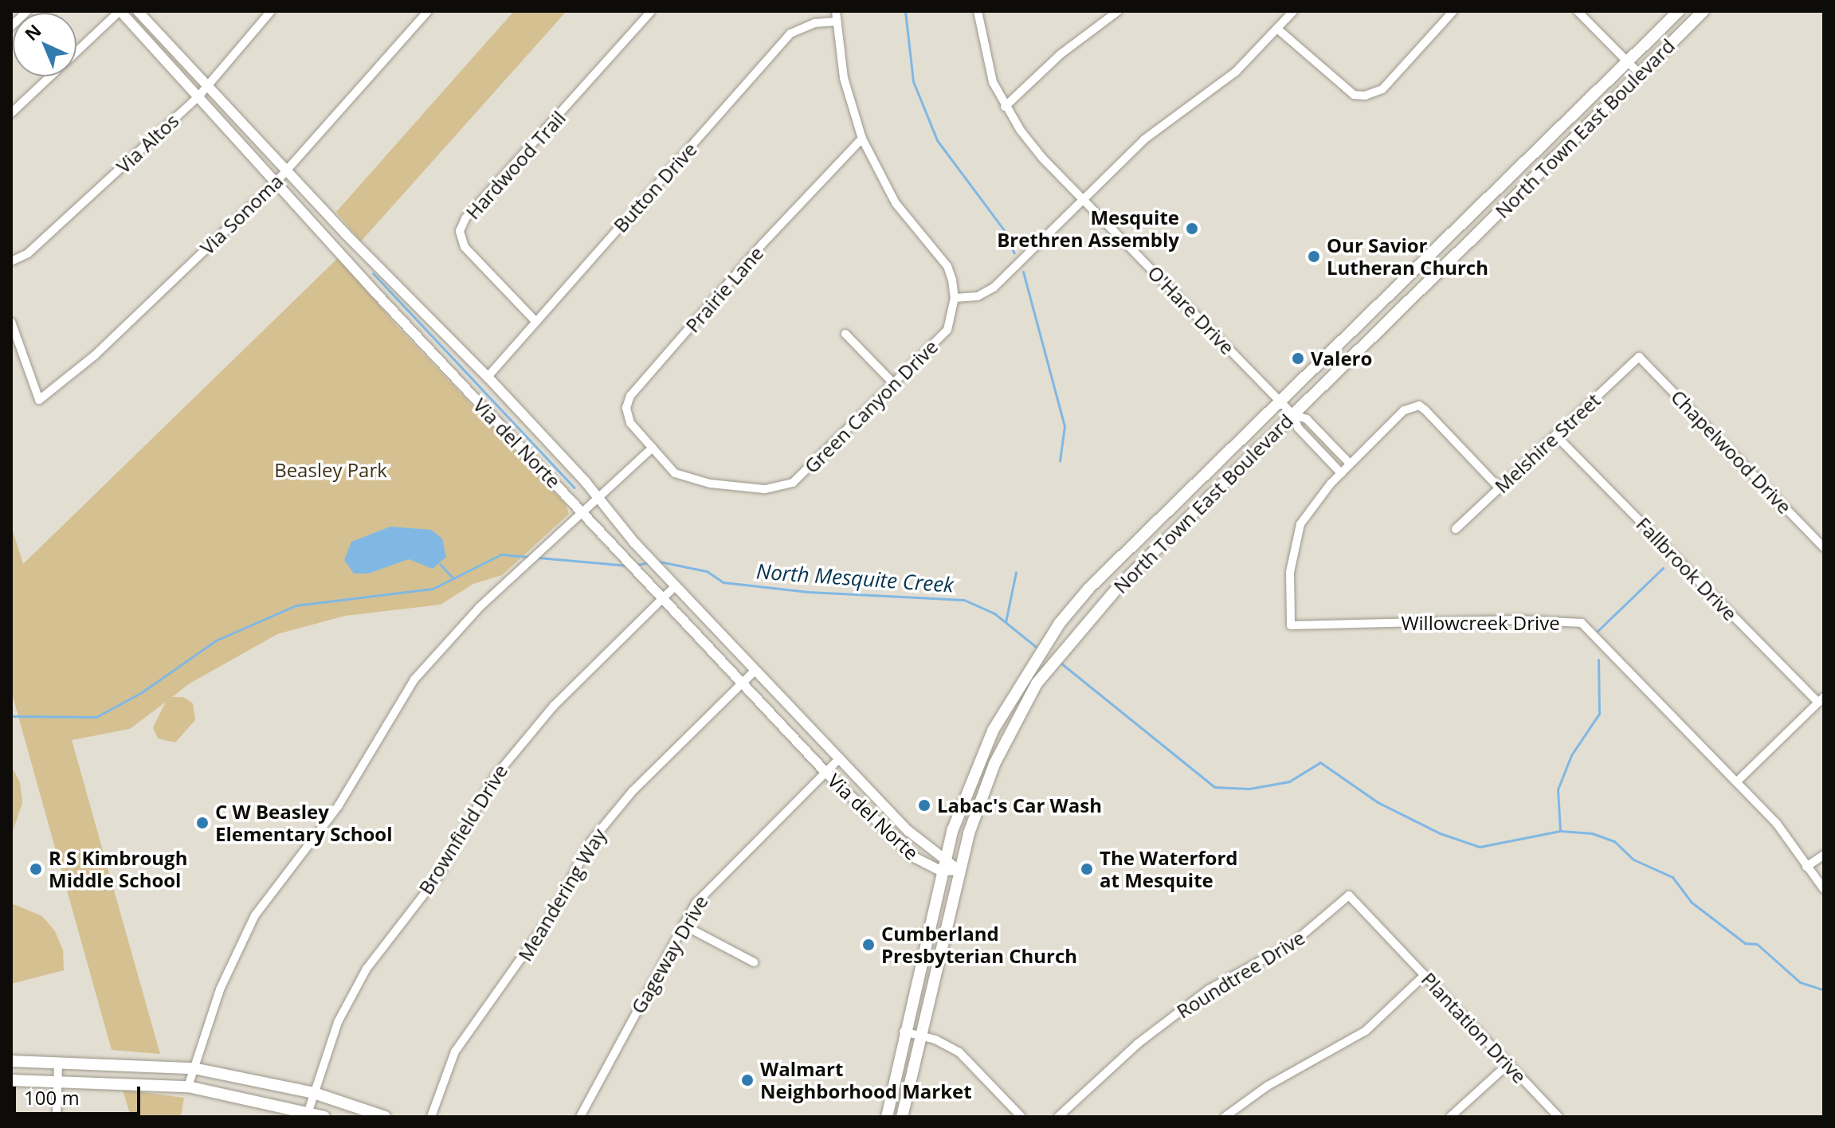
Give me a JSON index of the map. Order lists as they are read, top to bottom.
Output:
{
  "streets": {
    "main road": ["North Town East Boulevard"],
    "street": [
      "Via Altos",
      "Hardwood Trail",
      "Button Drive",
      "Via Sonoma",
      "Prairie Lane",
      "O'Hare Drive",
      "Green Canyon Drive",
      "Via del Norte",
      "Melshire Street",
      "Chapelwood Drive",
      "Fallbrook Drive",
      "Willowcreek Drive",
      "Brownfield Drive",
      "Meandering Way",
      "Gageway Drive",
      "Roundtree Drive",
      "Plantation Drive"
    ]
  },
  "crossings": [
    ["North Town East Boulevard", "O'Hare Drive"],
    ["North Town East Boulevard", "Via del Norte"],
    ["Via Altos", "Via del Norte"],
    ["Hardwood Trail", "Button Drive"],
    ["Button Drive", "Via del Norte"],
    ["Via Sonoma", "Via del Norte"],
    ["Prairie Lane", "Green Canyon Drive"],
    ["Via del Norte", "Brownfield Drive"],
    ["Via del Norte", "Meandering Way"],
    ["Via del Norte", "Gageway Drive"],
    ["Melshire Street", "Chapelwood Drive"],
    ["Melshire Street", "Fallbrook Drive"],
    ["Roundtree Drive", "Plantation Drive"]
  ],
  "water": ["North Mesquite Creek"],
  "parks": ["Beasley Park"],
  "places": [
    "Mesquite Brethren Assembly",
    "Our Savior Lutheran Church",
    "Valero",
    "Labac's Car Wash",
    "C W Beasley Elementary School",
    "R S Kimbrough Middle School",
    "The Waterford at Mesquite",
    "Cumberland Presbyterian Church",
    "Walmart Neighborhood Market"
  ],
  "scale_bar": "100 m",
  "north": "top left"
}
